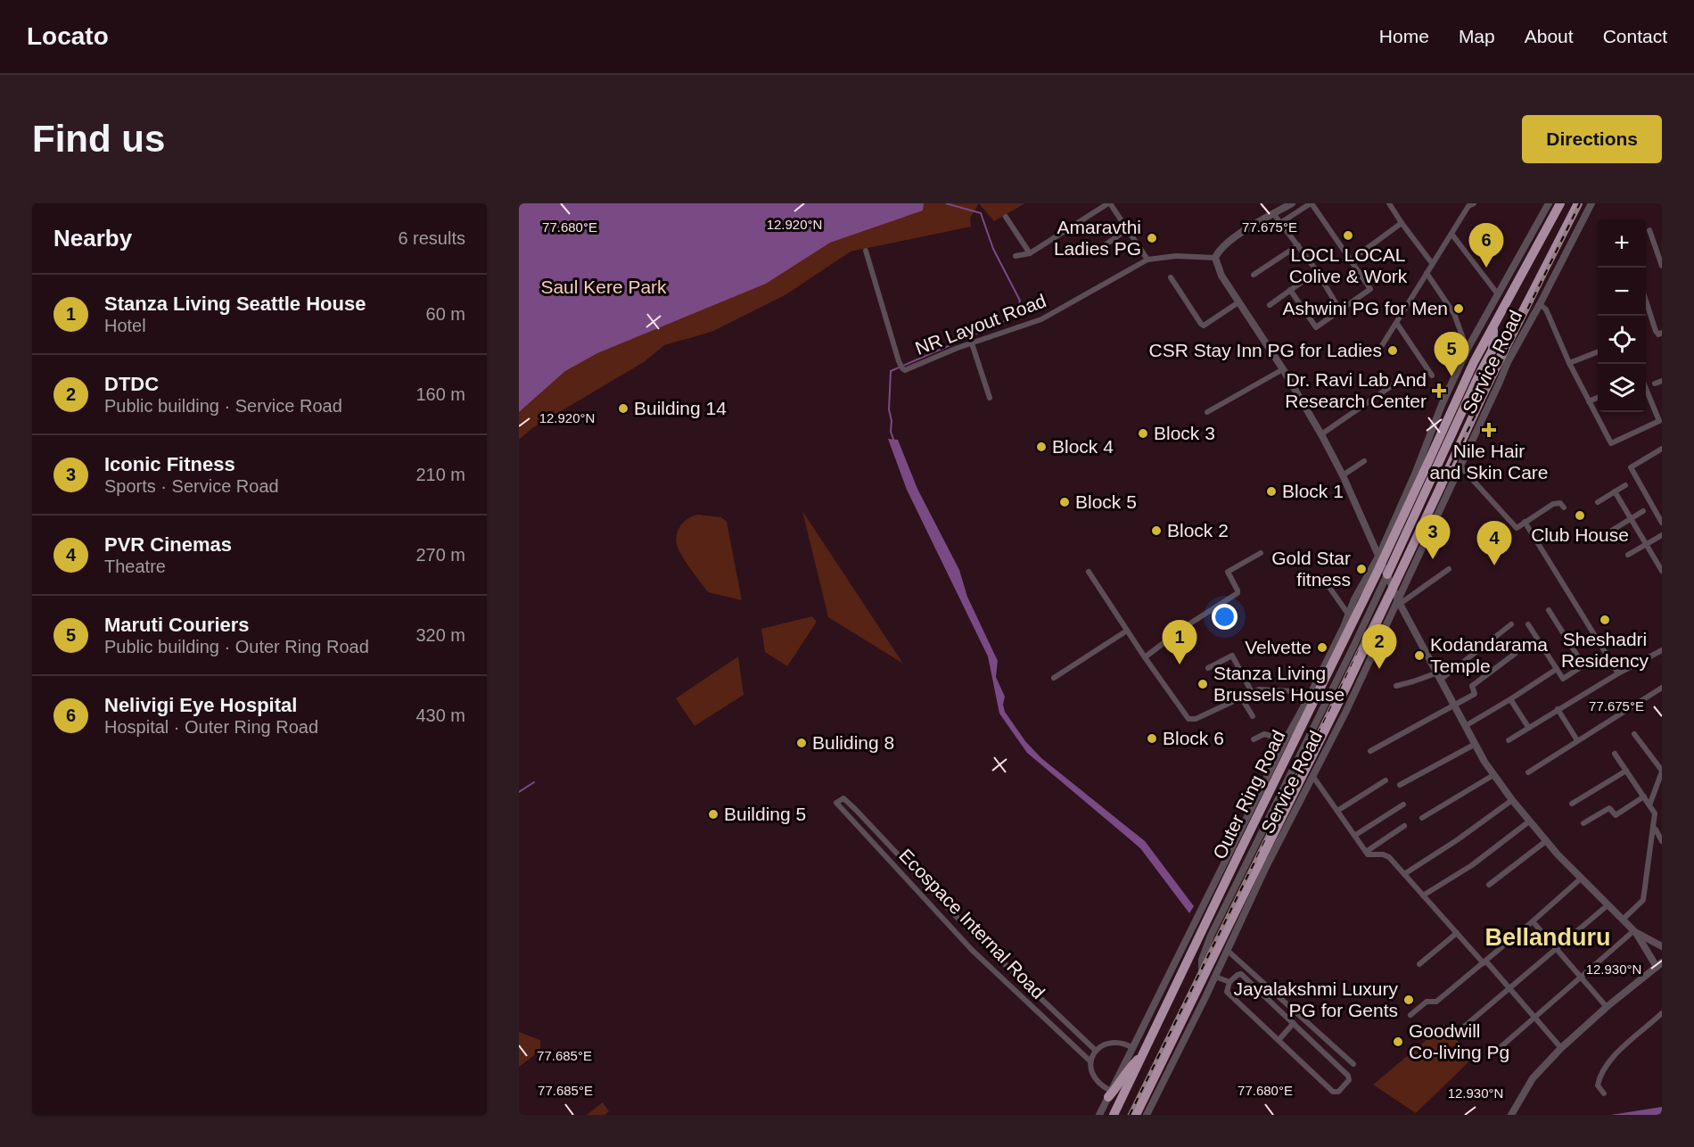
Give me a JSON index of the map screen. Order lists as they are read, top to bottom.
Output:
{
  "streets": {
    "highway": ["Outer Ring Road"],
    "street": ["NR Layout Road", "Service Road", "Ecospace Internal Road"]
  },
  "crossings": [
    ["Service Road", "Outer Ring Road"]
  ],
  "districts": ["Bellanduru"],
  "parks": ["Saul Kere Park"],
  "places": {
    "other": [
      "LOCL LOCAL Colive & Work",
      "Amaravthi Ladies PG",
      "Ashwini PG for Men",
      "CSR Stay Inn PG for Ladies",
      "Building 14",
      "Block 3",
      "Block 4",
      "Block 1",
      "Block 5",
      "Club House",
      "Block 2",
      "Gold Star fitness",
      "Sheshadri Residency",
      "Velvette",
      "Kodandarama Temple",
      "Stanza Living Brussels House",
      "Block 6",
      "Buliding 8",
      "Building 5",
      "Jayalakshmi Luxury PG for Gents",
      "Goodwill Co-living Pg"
    ],
    "health": ["Dr. Ravi Lab And Research Center", "Nile Hair and Skin Care"]
  },
  "page": {
    "header": "Locato",
    "nav": [
      "Home",
      "Map",
      "About",
      "Contact"
    ],
    "buttons": "Directions",
    "title": "Find us",
    "heading": ["Nearby", "6 results"],
    "map_buttons": ["+", "−"],
    "pins": [
      "6",
      "5",
      "3",
      "4",
      "1",
      "2"
    ],
    "list": [
      {
        "mark": "1",
        "name": "Stanza Living Seattle House",
        "note": "Hotel",
        "value": "60 m"
      },
      {
        "mark": "2",
        "name": "DTDC",
        "note": "Public building · Service Road",
        "value": "160 m"
      },
      {
        "mark": "3",
        "name": "Iconic Fitness",
        "note": "Sports · Service Road",
        "value": "210 m"
      },
      {
        "mark": "4",
        "name": "PVR Cinemas",
        "note": "Theatre",
        "value": "270 m"
      },
      {
        "mark": "5",
        "name": "Maruti Couriers",
        "note": "Public building · Outer Ring Road",
        "value": "320 m"
      },
      {
        "mark": "6",
        "name": "Nelivigi Eye Hospital",
        "note": "Hospital · Outer Ring Road",
        "value": "430 m"
      }
    ]
  },
  "coordinates": [
    "12.920°N",
    "77.680°E",
    "77.675°E",
    "12.930°N",
    "77.685°E"
  ]
}
